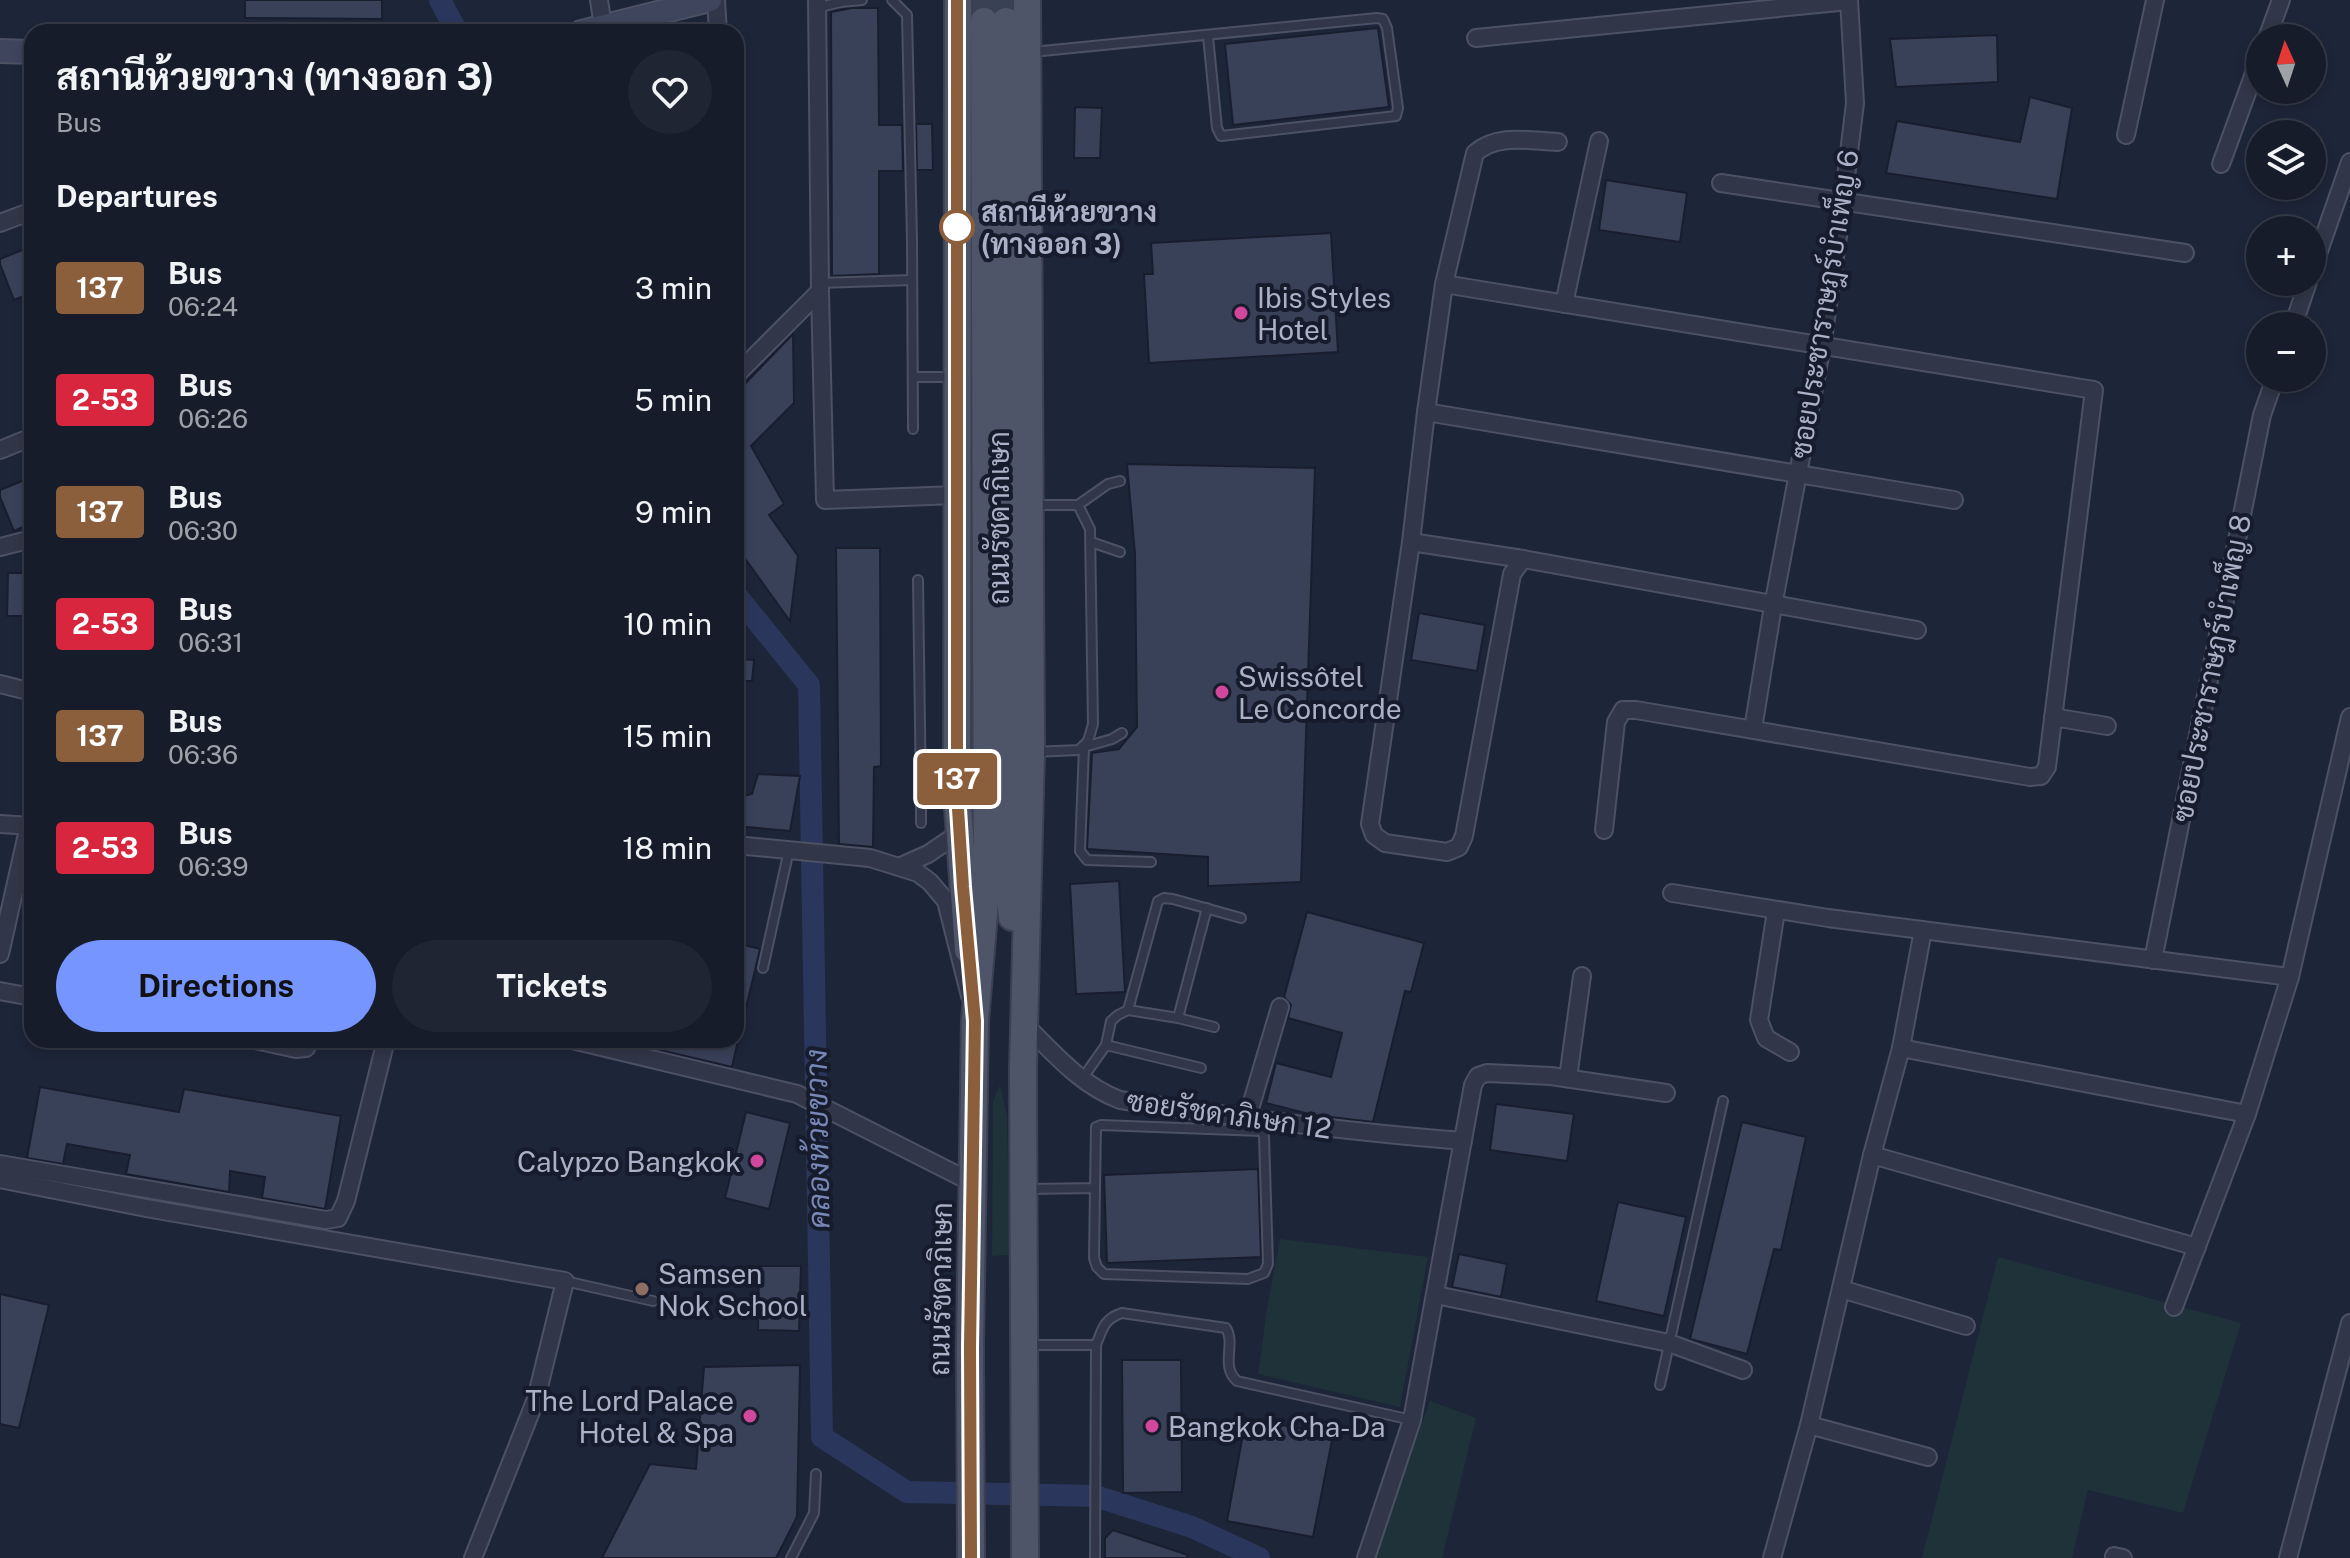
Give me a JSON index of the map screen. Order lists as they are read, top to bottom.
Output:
{
  "streets": {
    "main road": ["ถนนรัชดาภิเษก"],
    "street": ["ซอยประชาราษฎร์บำเพ็ญ 6", "ซอยประชาราษฎร์บำเพ็ญ 8", "ซอยรัชดาภิเษก 12"]
  },
  "crossings": [
    ["ถนนรัชดาภิเษก", "ซอยรัชดาภิเษก 12"]
  ],
  "water": ["คลองห้วยขวาง"],
  "places": [
    "สถานีห้วยขวาง (ทางออก 3)",
    "Ibis Styles Hotel",
    "Swissôtel Le Concorde",
    "Calypzo Bangkok",
    "Samsen Nok School",
    "The Lord Palace Hotel & Spa",
    "Bangkok Cha-Da"
  ],
  "lines": ["bus line 137"],
  "north": "top",
  "page": {
    "on_map": "137",
    "map_buttons": ["+", "−"],
    "heading": [
      ["สถานีห้วยขวาง (ทางออก 3)", "Bus"],
      "Departures"
    ],
    "list": [
      {
        "mark": "137",
        "name": "Bus",
        "note": "06:24",
        "value": "3 min"
      },
      {
        "mark": "2-53",
        "name": "Bus",
        "note": "06:26",
        "value": "5 min"
      },
      {
        "mark": "137",
        "name": "Bus",
        "note": "06:30",
        "value": "9 min"
      },
      {
        "mark": "2-53",
        "name": "Bus",
        "note": "06:31",
        "value": "10 min"
      },
      {
        "mark": "137",
        "name": "Bus",
        "note": "06:36",
        "value": "15 min"
      },
      {
        "mark": "2-53",
        "name": "Bus",
        "note": "06:39",
        "value": "18 min"
      }
    ],
    "buttons": ["Directions", "Tickets"]
  }
}
